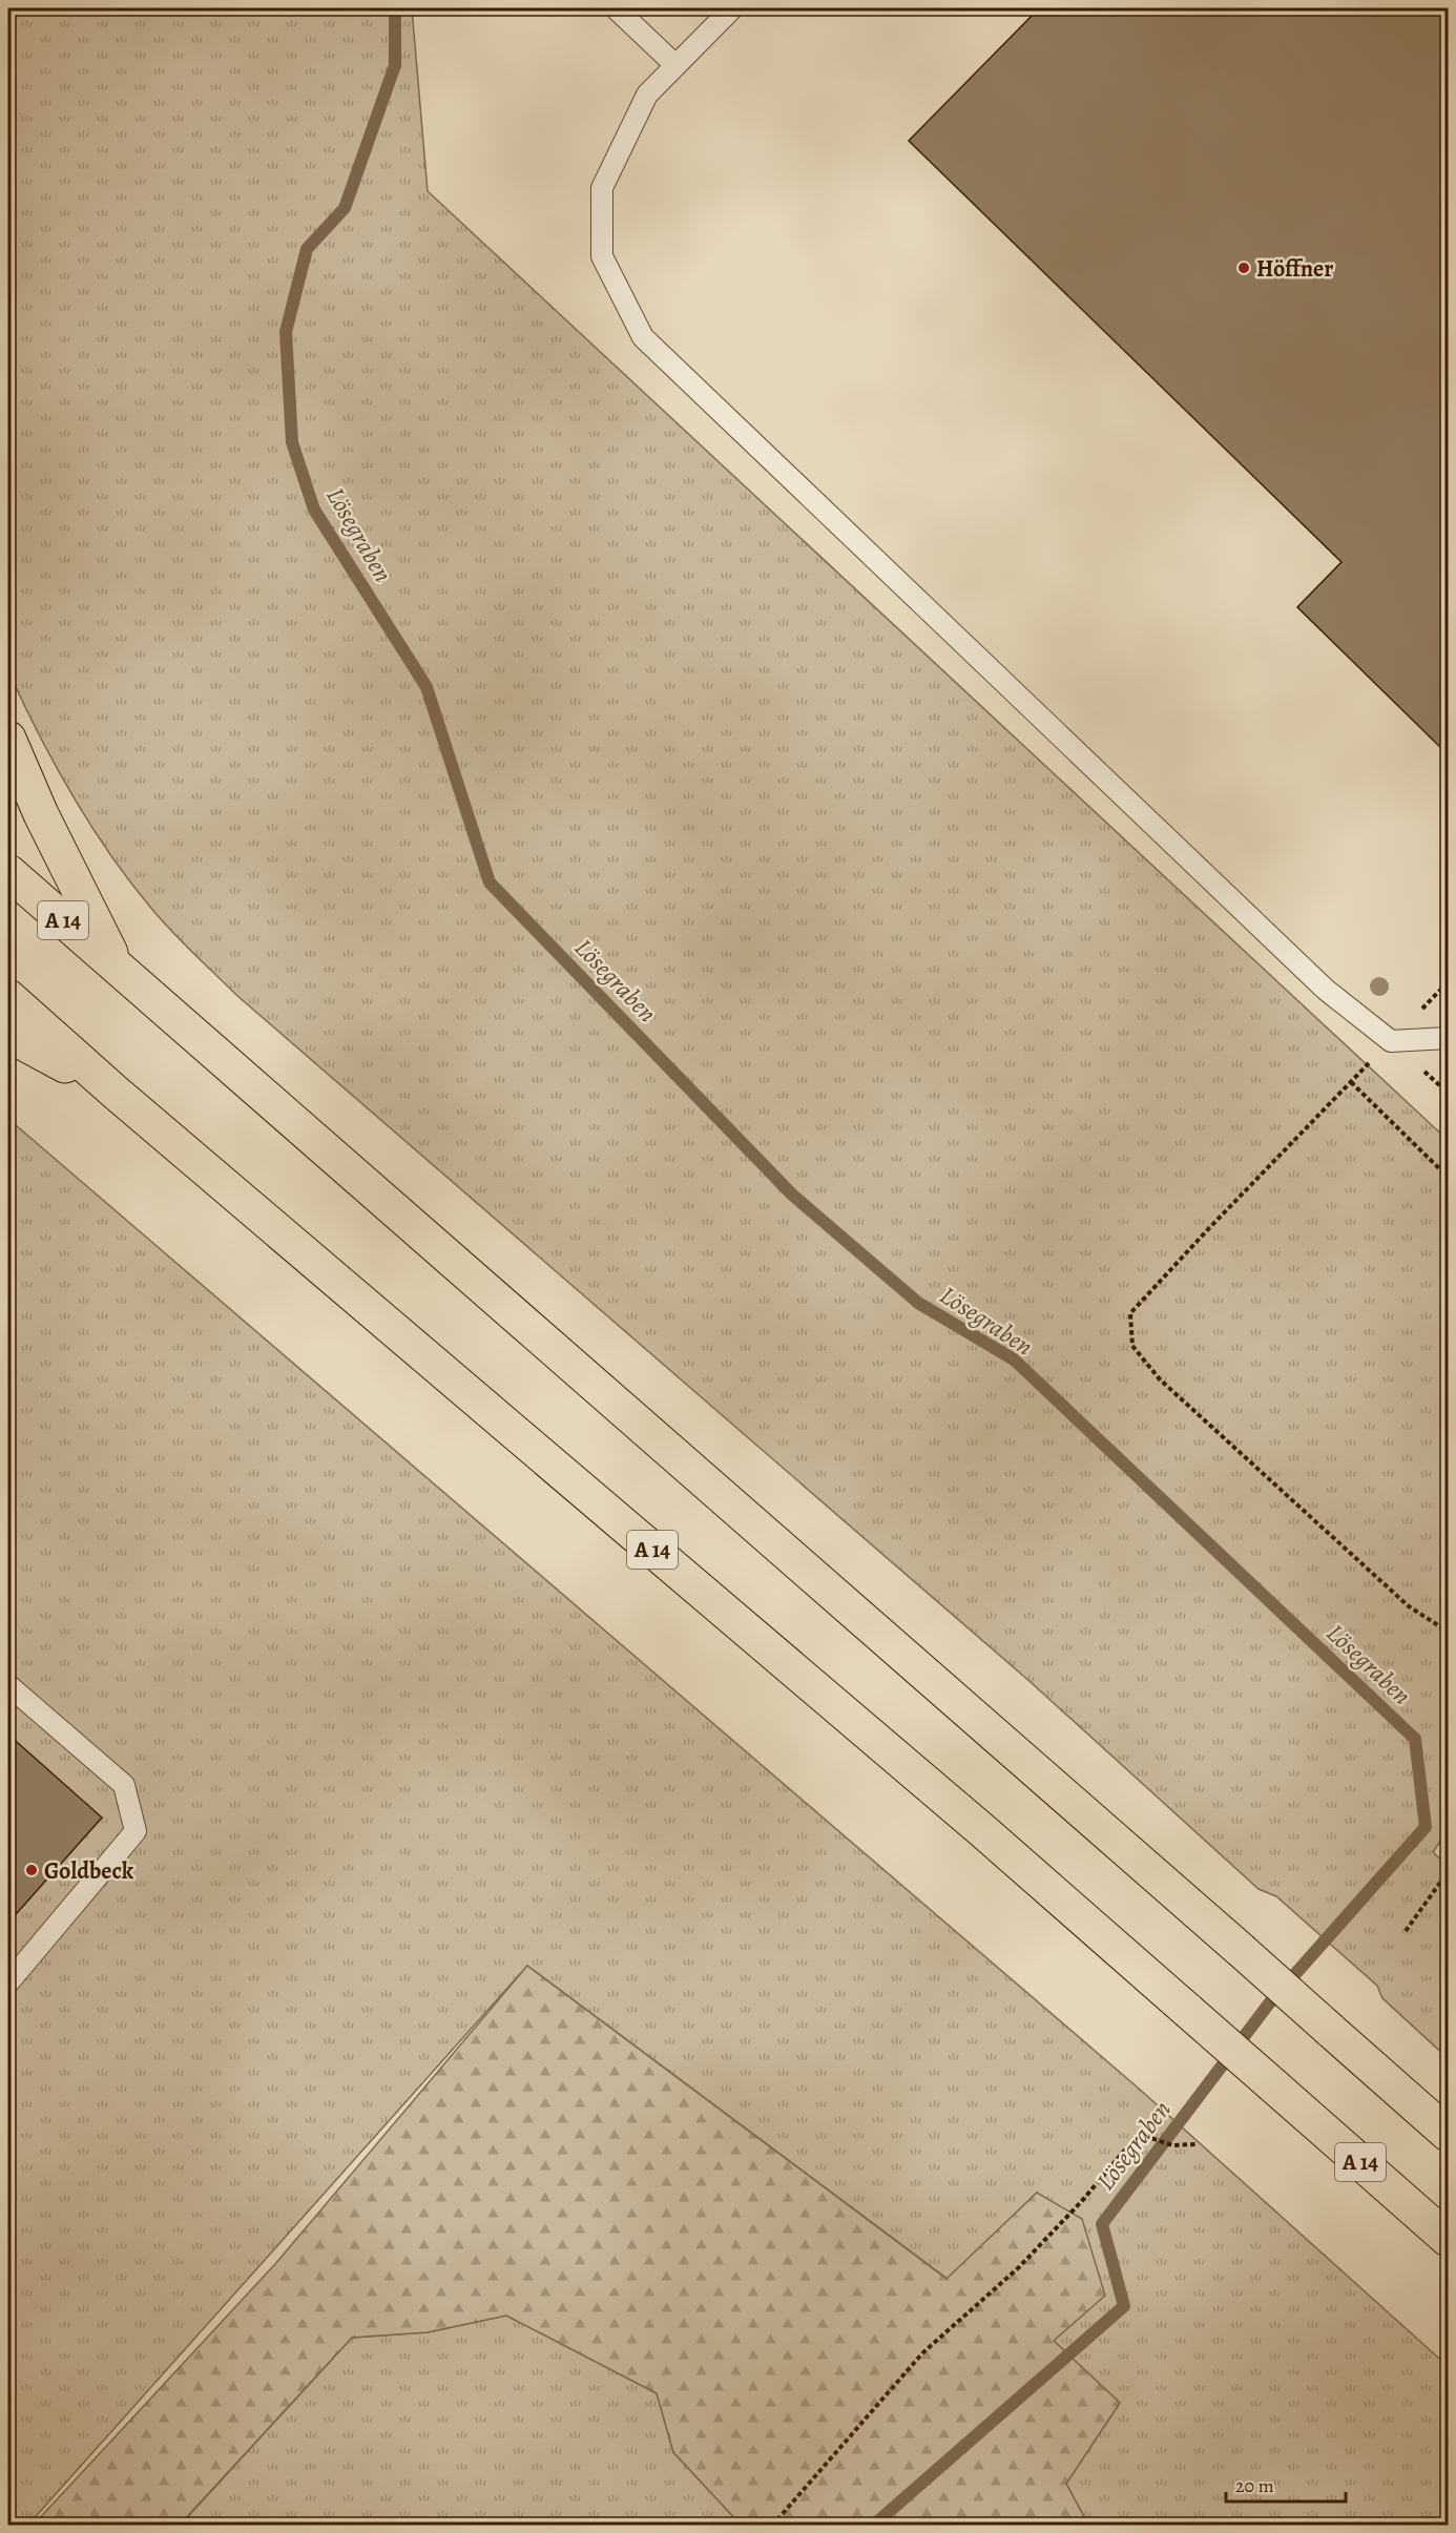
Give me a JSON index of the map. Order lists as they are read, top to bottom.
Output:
{
  "streets": {
    "highway": ["A 14"]
  },
  "water": ["Lösegraben"],
  "places": ["Höffner", "Goldbeck"],
  "scale_bar": "20 m"
}
